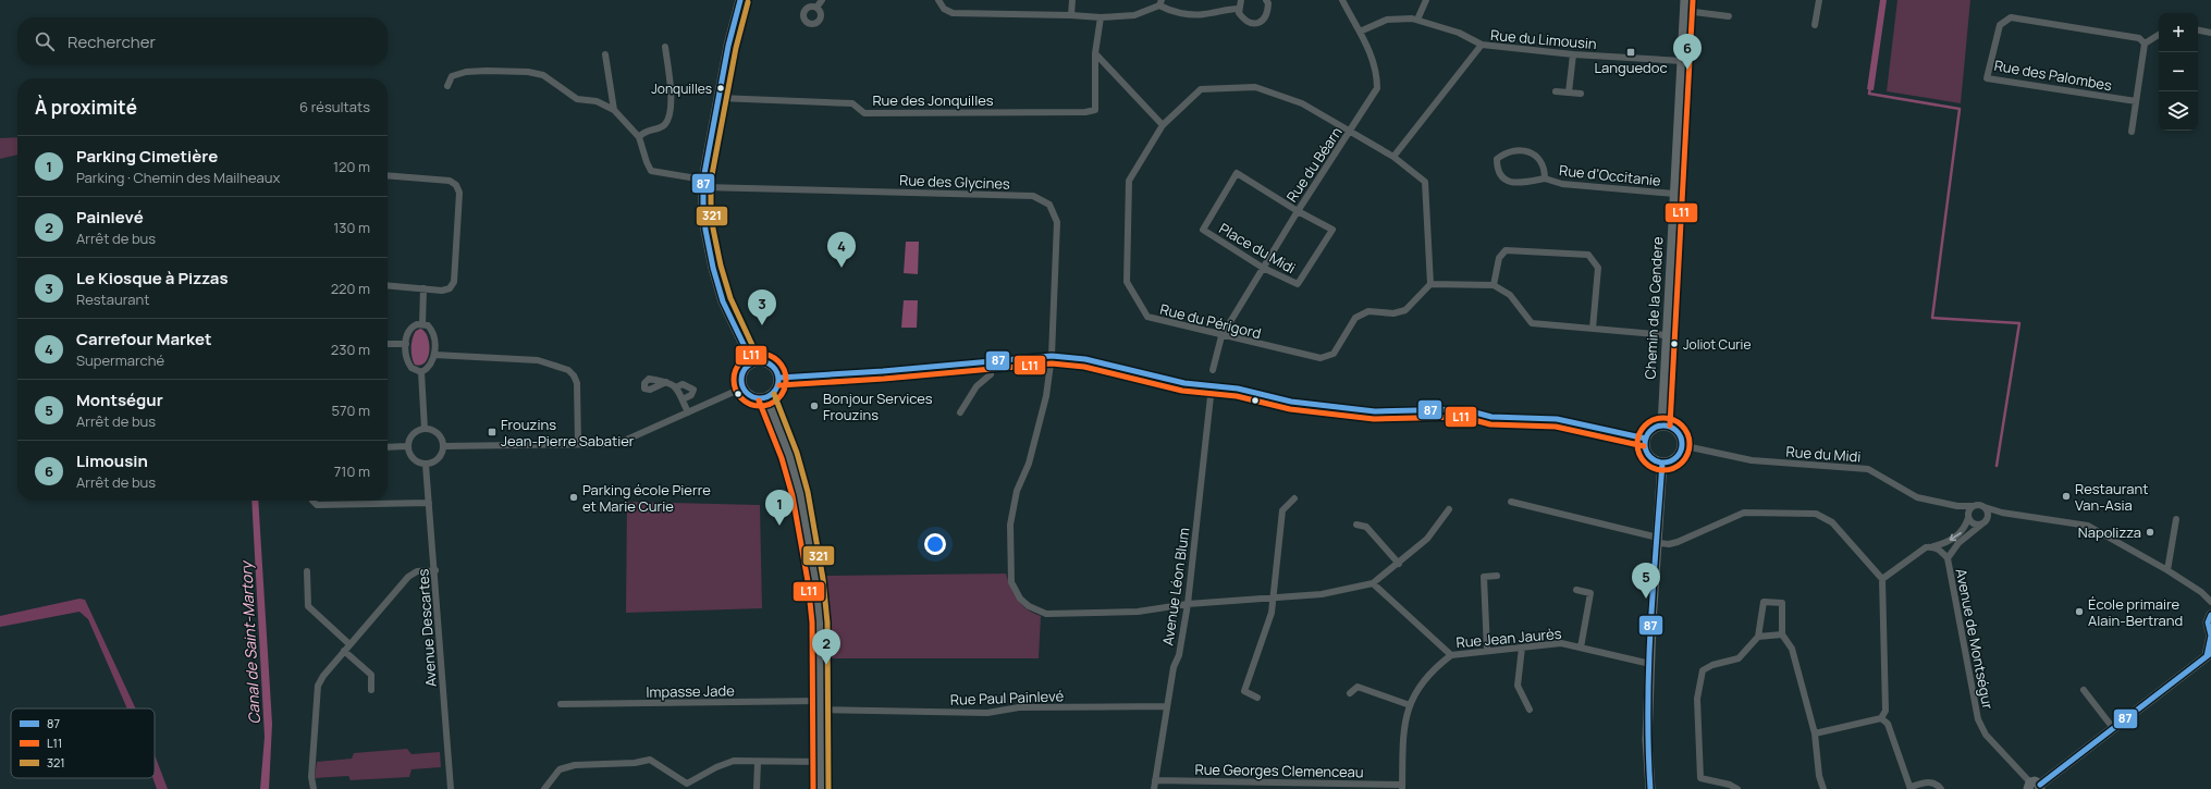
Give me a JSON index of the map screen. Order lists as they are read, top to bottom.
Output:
{
  "streets": {
    "street": [
      "Rue du Limousin",
      "Rue des Palombes",
      "Rue des Jonquilles",
      "Rue du Béarn",
      "Rue d’Occitanie",
      "Rue des Glycines",
      "Place du Midi",
      "Chemin de la Cendere",
      "Rue du Périgord",
      "Rue du Midi",
      "Avenue Léon Blum",
      "Avenue Descartes",
      "Rue Jean Jaurès",
      "Avenue de Montségur",
      "Impasse Jade",
      "Rue Paul Painlevé",
      "Rue Georges Clemenceau"
    ]
  },
  "crossings": [
    ["Rue du Limousin", "Rue du Béarn"],
    ["Rue du Limousin", "Chemin de la Cendere"],
    ["Rue du Béarn", "Place du Midi"],
    ["Rue du Béarn", "Rue du Périgord"],
    ["Rue d’Occitanie", "Chemin de la Cendere"],
    ["Rue des Glycines", "Avenue Léon Blum"],
    ["Chemin de la Cendere", "Rue du Midi"],
    ["Rue du Midi", "Avenue de Montségur"],
    ["Avenue Léon Blum", "Rue Paul Painlevé"],
    ["Avenue Léon Blum", "Rue Georges Clemenceau"],
    ["Impasse Jade", "Rue Paul Painlevé"]
  ],
  "water": ["Canal de Saint-Martory"],
  "places": {
    "transit": ["Languedoc", "Frouzins Jean-Pierre Sabatier"],
    "other": [
      "Jonquilles",
      "Joliot Curie",
      "Bonjour Services Frouzins",
      "Restaurant Van-Asia",
      "Parking école Pierre et Marie Curie",
      "Napolizza",
      "École primaire Alain-Bertrand"
    ]
  },
  "lines": ["transit line 87", "transit line L11", "transit line 321"],
  "legend": ["87", "L11", "321"],
  "page": {
    "map_buttons": ["+", "−"],
    "search": "Rechercher",
    "pins": [
      "6",
      "4",
      "3",
      "1",
      "5",
      "2"
    ],
    "heading": ["À proximité", "6 résultats"],
    "list": [
      {
        "mark": "1",
        "name": "Parking Cimetière",
        "note": "Parking · Chemin des Mailheaux",
        "value": "120 m"
      },
      {
        "mark": "2",
        "name": "Painlevé",
        "note": "Arrêt de bus",
        "value": "130 m"
      },
      {
        "mark": "3",
        "name": "Le Kiosque à Pizzas",
        "note": "Restaurant",
        "value": "220 m"
      },
      {
        "mark": "4",
        "name": "Carrefour Market",
        "note": "Supermarché",
        "value": "230 m"
      },
      {
        "mark": "5",
        "name": "Montségur",
        "note": "Arrêt de bus",
        "value": "570 m"
      },
      {
        "mark": "6",
        "name": "Limousin",
        "note": "Arrêt de bus",
        "value": "710 m"
      }
    ]
  }
}
